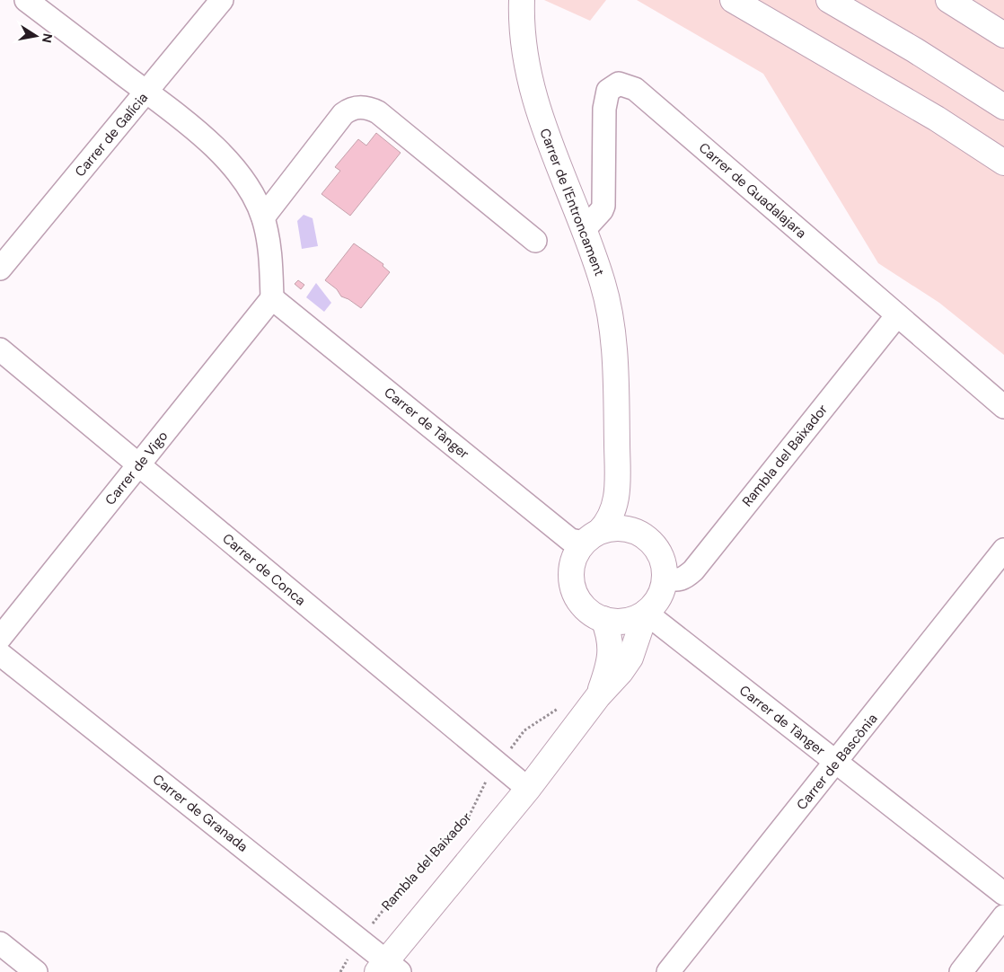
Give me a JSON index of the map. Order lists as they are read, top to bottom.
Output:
{
  "streets": {
    "main road": ["Carrer de l'Entroncament"],
    "street": [
      "Carrer de Galícia",
      "Carrer de Guadalajara",
      "Carrer de Tànger",
      "Rambla del Baixador",
      "Carrer de Vigo",
      "Carrer de Conca",
      "Carrer de Bascònia",
      "Carrer de Granada"
    ]
  },
  "crossings": [
    ["Carrer de Guadalajara", "Carrer de l'Entroncament"],
    ["Carrer de Guadalajara", "Rambla del Baixador"],
    ["Carrer de l'Entroncament", "Carrer de Tànger"],
    ["Carrer de l'Entroncament", "Rambla del Baixador"],
    ["Carrer de Tànger", "Rambla del Baixador"],
    ["Carrer de Tànger", "Carrer de Vigo"],
    ["Carrer de Tànger", "Carrer de Bascònia"],
    ["Rambla del Baixador", "Carrer de Conca"],
    ["Rambla del Baixador", "Carrer de Granada"],
    ["Carrer de Vigo", "Carrer de Conca"]
  ],
  "north": "right"
}
